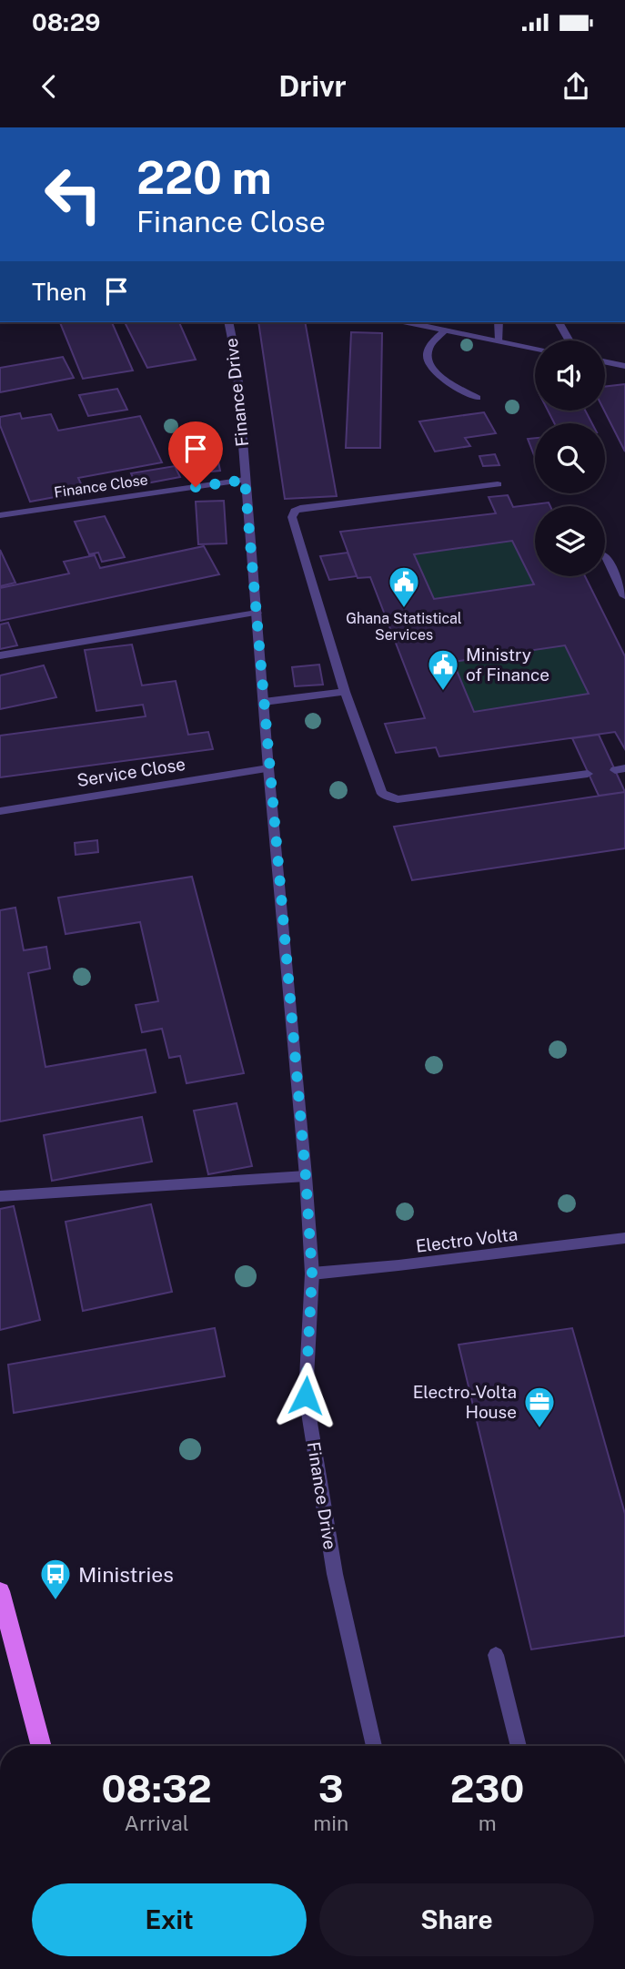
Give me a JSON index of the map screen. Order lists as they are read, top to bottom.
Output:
{
  "streets": {
    "street": [
      "Finance Drive",
      "Finance Close",
      "Service Close",
      "Electro Volta"
    ]
  },
  "crossings": [
    ["Finance Drive", "Finance Close"],
    ["Finance Drive", "Service Close"],
    ["Finance Drive", "Electro Volta"]
  ],
  "places": {
    "public building": ["Ghana Statistical Services", "Ministry of Finance"],
    "office": ["Electro-Volta House"],
    "bus stop": ["Ministries"]
  },
  "page": {
    "status": "08:29",
    "header": "Drivr",
    "turn": ["220 m", "Finance Close"],
    "then": "Then",
    "eta": [
      "08:32",
      "Arrival",
      "3",
      "min",
      "230",
      "m"
    ],
    "buttons": ["Exit", "Share"]
  }
}
